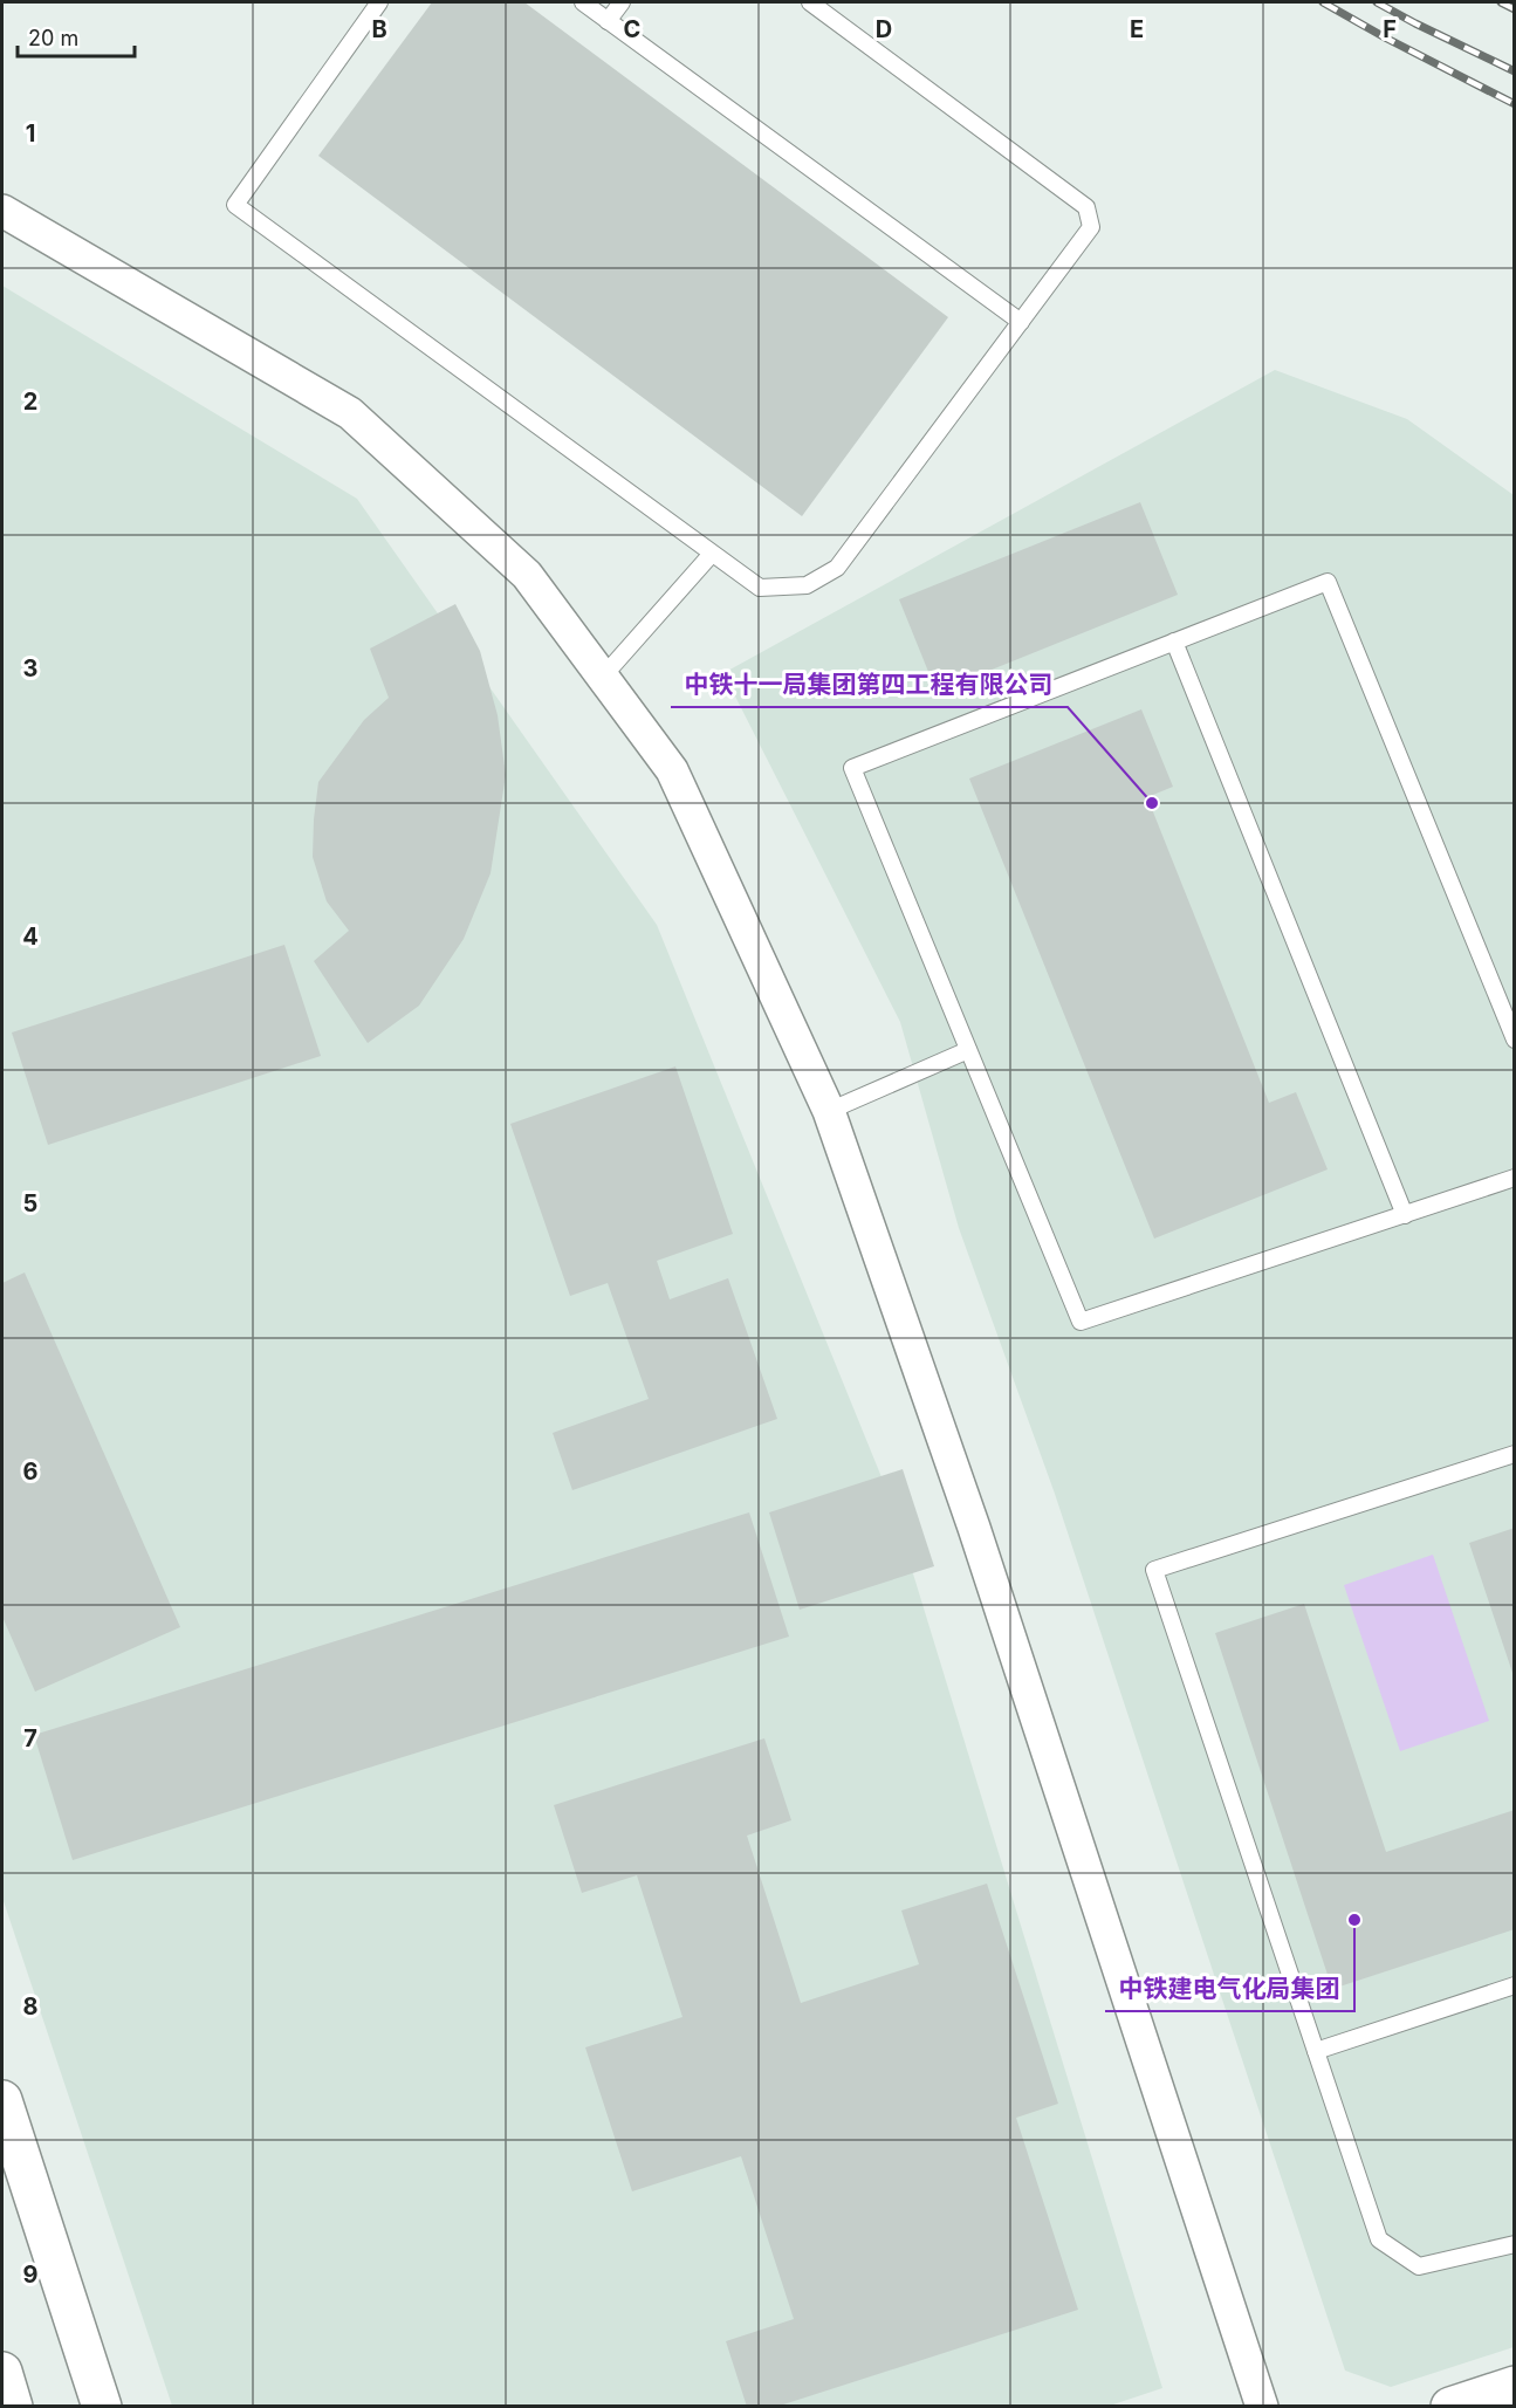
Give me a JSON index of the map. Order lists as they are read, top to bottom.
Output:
{
  "places": ["中铁十一局集团第四工程有限公司", "中铁建电气化局集团"],
  "scale_bar": "20 m",
  "grid": {
    "columns": [
      "B",
      "C",
      "D",
      "E",
      "F"
    ],
    "rows": [
      "1",
      "2",
      "3",
      "4",
      "5",
      "6",
      "7",
      "8",
      "9"
    ]
  }
}
